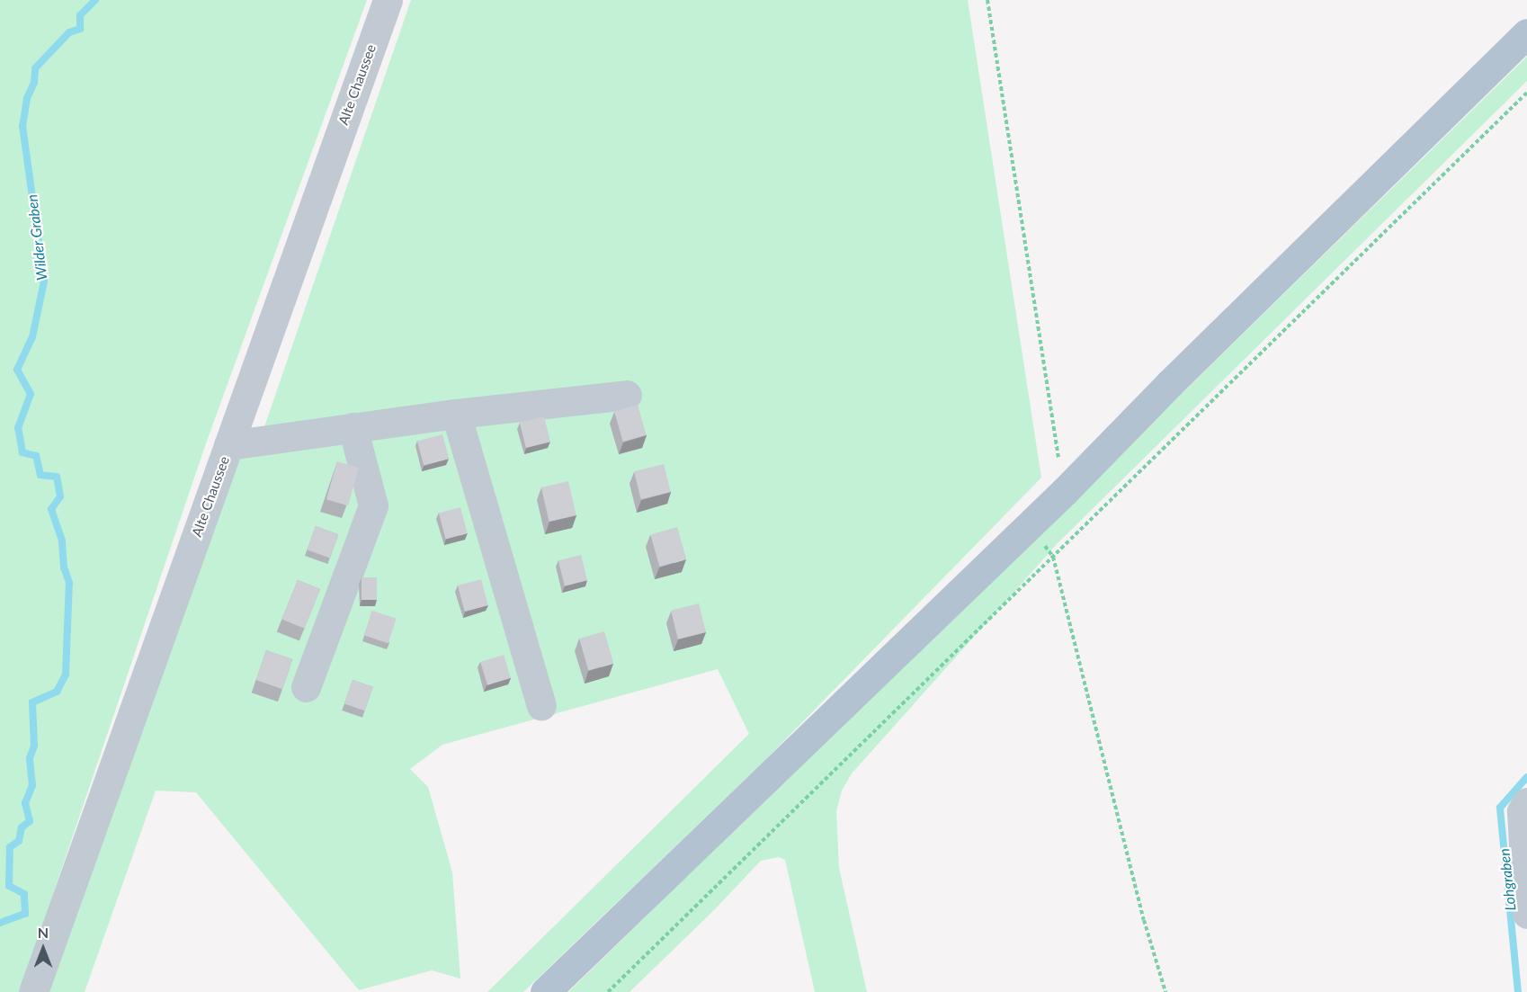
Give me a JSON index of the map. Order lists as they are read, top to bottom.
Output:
{
  "streets": {
    "street": ["Alte Chaussee"]
  },
  "water": ["Wilder Graben", "Lohgraben"],
  "north": "top"
}
